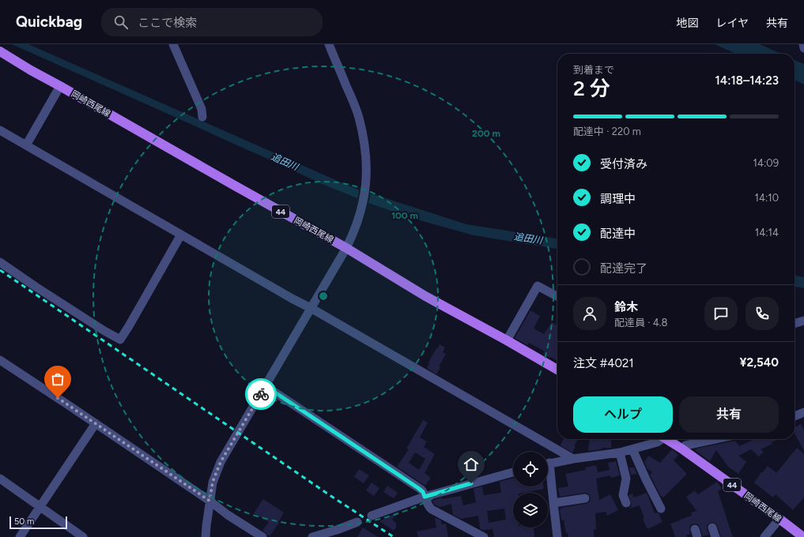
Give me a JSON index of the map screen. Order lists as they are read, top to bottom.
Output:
{
  "streets": {
    "main road": ["岡崎西尾線", "44"]
  },
  "water": ["追田川"],
  "scale_bar": "50 m",
  "page": {
    "header": "Quickbag",
    "search": "ここで検索",
    "nav": ["地図", "レイヤ", "共有"],
    "heading": ["2 分", "到着まで", "14:18–14:23"],
    "panel": [
      "鈴木",
      "配達員 · 4.8",
      "注文 #4021",
      "¥2,540"
    ],
    "bar": "配達中 · 220 m",
    "list": [
      ["受付済み", "14:09"],
      ["調理中", "14:10"],
      ["配達中", "14:14"],
      "配達完了"
    ],
    "buttons": ["ヘルプ", "共有"],
    "scale": "50 m"
  },
  "rings": ["200 m", "100 m"]
}
